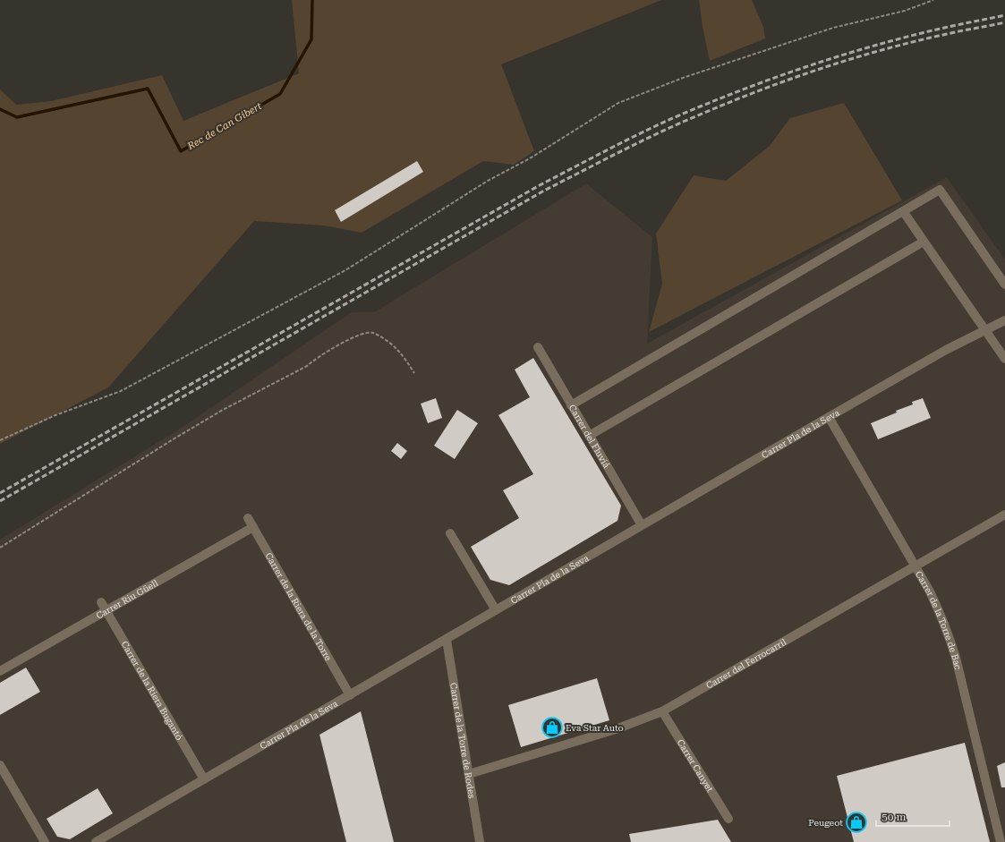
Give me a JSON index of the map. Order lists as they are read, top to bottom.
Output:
{
  "streets": {
    "street": [
      "Carrer Pla de la Seva",
      "Carrer del Fluviá",
      "Carrer Riu Güell",
      "Carrer de la Riera de la Torre",
      "Carrer de la Torre de Bac",
      "Carrer del Ferrocarril",
      "Carrer de la Riera Bugantó",
      "Carrer de la Torre de Rodes",
      "Carrer Canyet"
    ]
  },
  "crossings": [
    ["Carrer Pla de la Seva", "Carrer del Fluviá"],
    ["Carrer Pla de la Seva", "Carrer de la Riera de la Torre"],
    ["Carrer Pla de la Seva", "Carrer de la Torre de Bac"],
    ["Carrer Pla de la Seva", "Carrer de la Riera Bugantó"],
    ["Carrer Pla de la Seva", "Carrer de la Torre de Rodes"],
    ["Carrer Riu Güell", "Carrer de la Riera de la Torre"],
    ["Carrer Riu Güell", "Carrer de la Riera Bugantó"],
    ["Carrer de la Torre de Bac", "Carrer del Ferrocarril"],
    ["Carrer del Ferrocarril", "Carrer de la Torre de Rodes"],
    ["Carrer del Ferrocarril", "Carrer Canyet"]
  ],
  "water": ["Rec de Can Gibert"],
  "places": {
    "shop": ["Eva Star Auto", "Peugeot"]
  },
  "scale_bar": "50 m"
}
